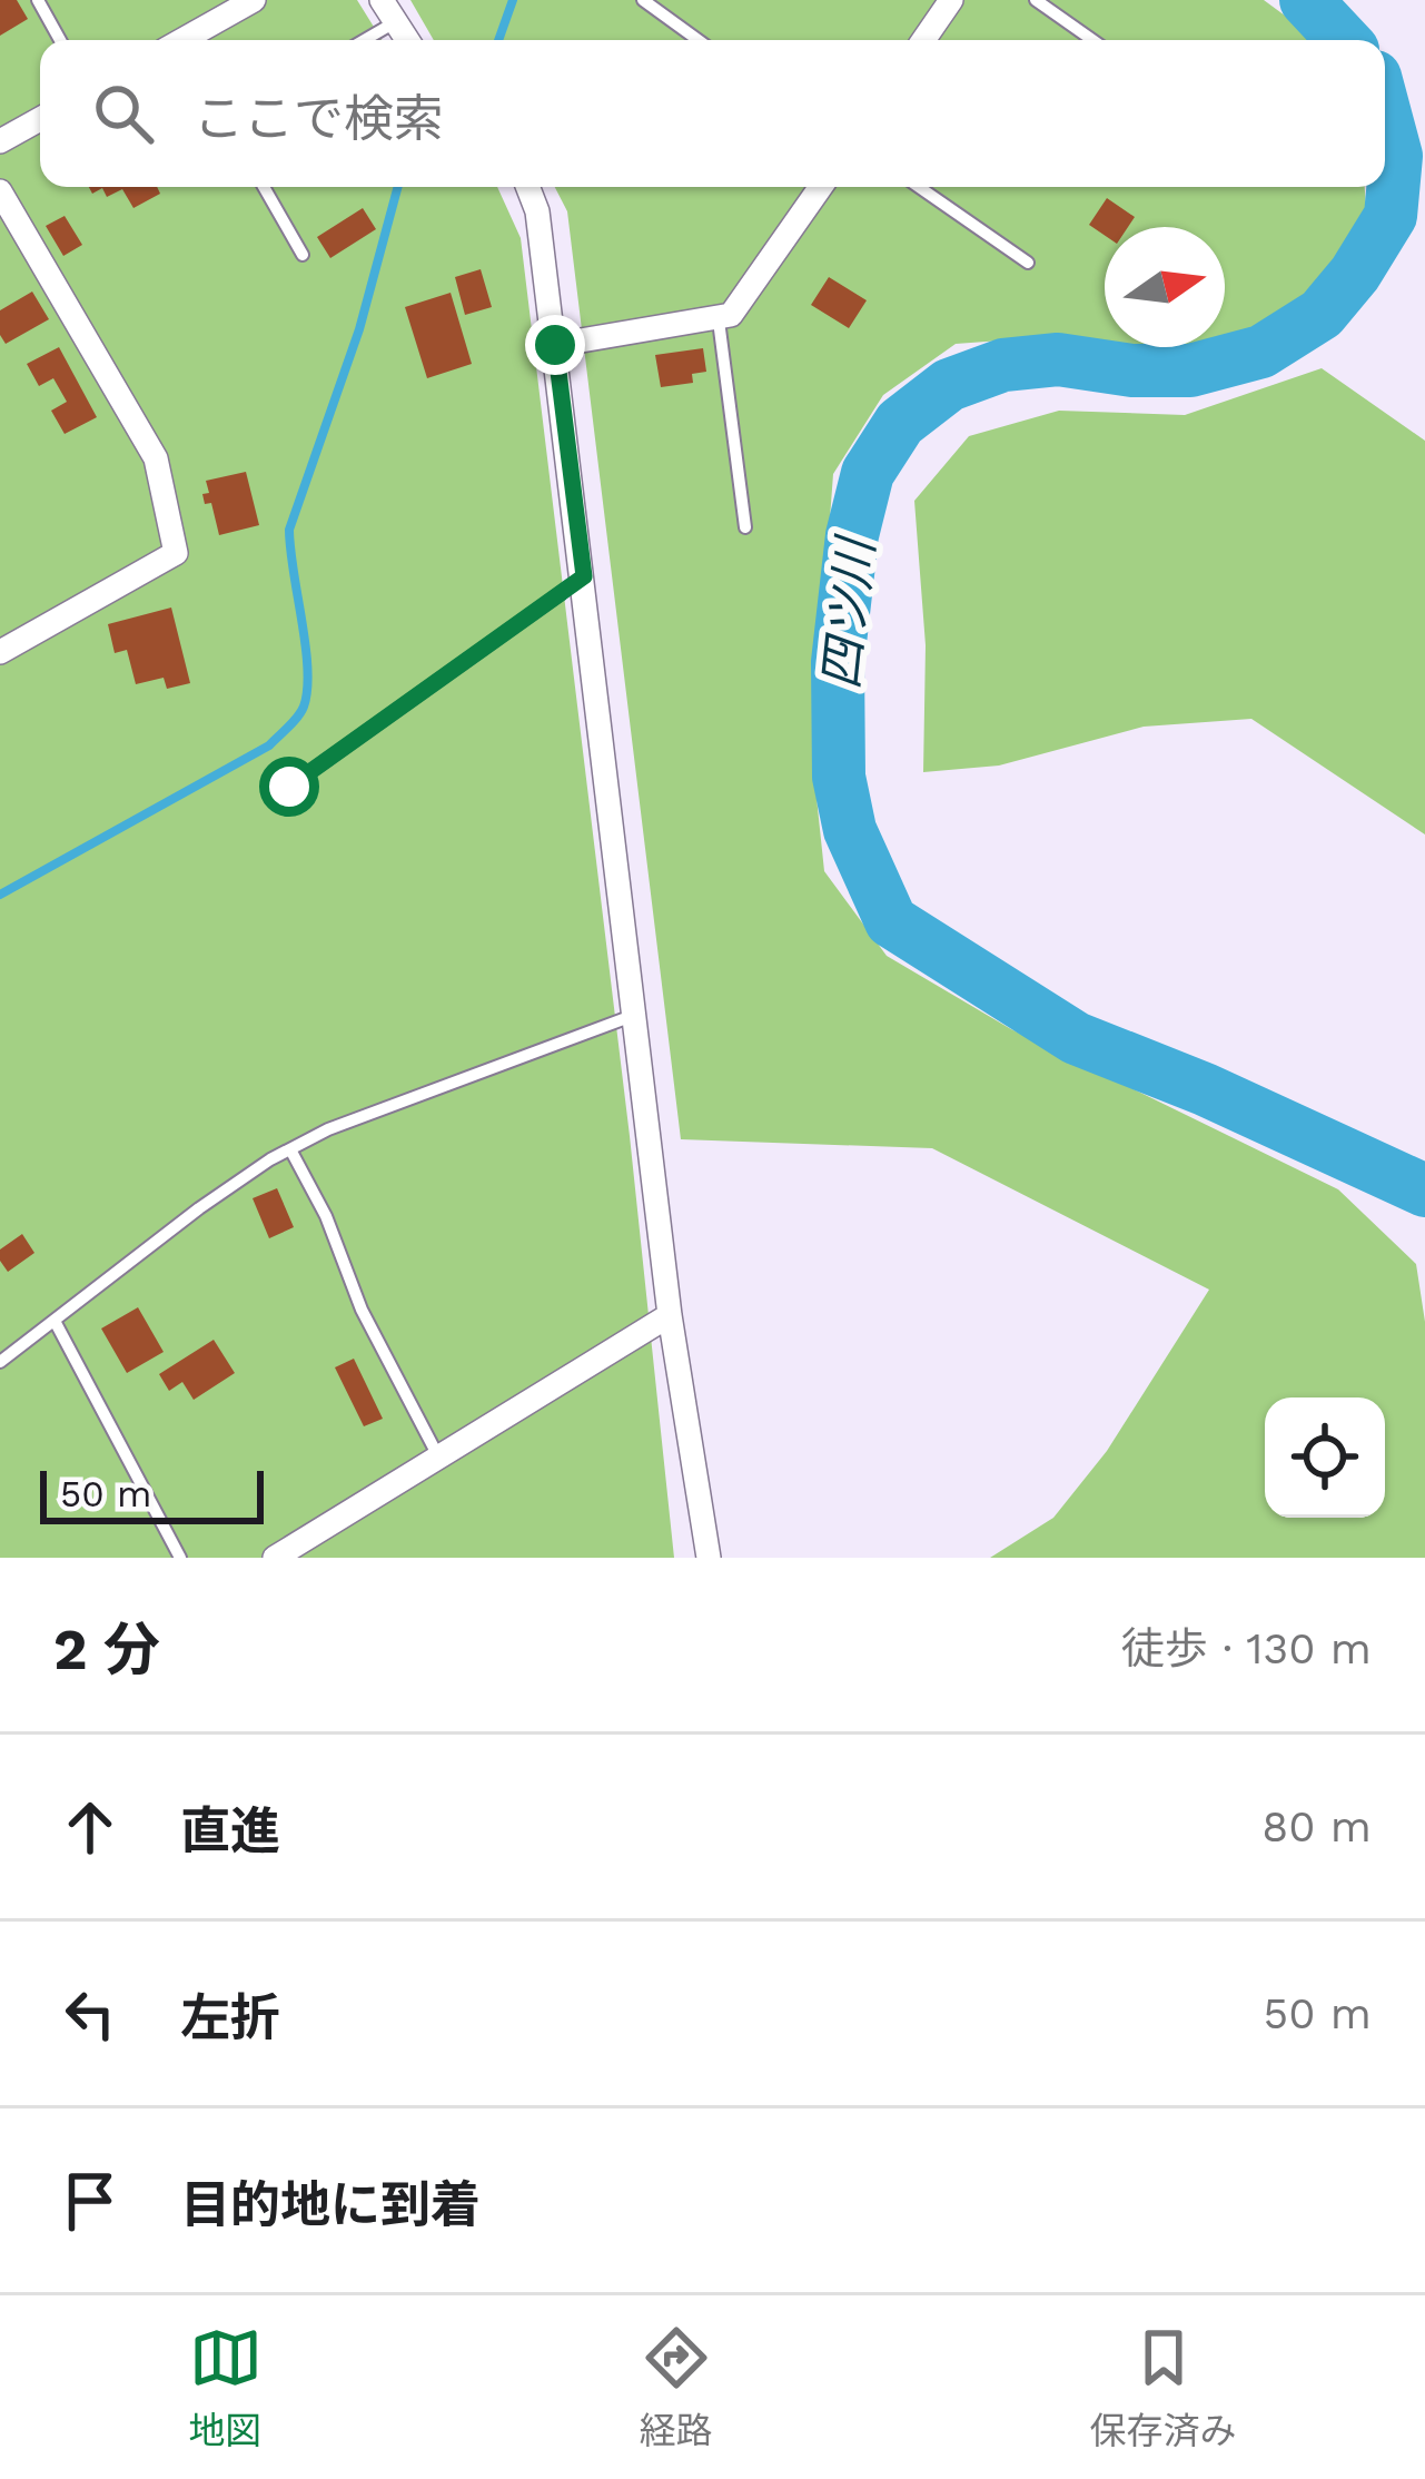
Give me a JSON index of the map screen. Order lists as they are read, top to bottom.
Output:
{
  "water": ["四ツ川"],
  "scale_bar": "50 m",
  "north": "right",
  "page": {
    "search": "ここで検索",
    "scale": "50 m",
    "heading": ["2 分", "徒歩 · 130 m"],
    "list": [
      ["直進", "80 m"],
      ["左折", "50 m"],
      "目的地に到着"
    ],
    "nav": ["地図", "経路", "保存済み"]
  }
}
